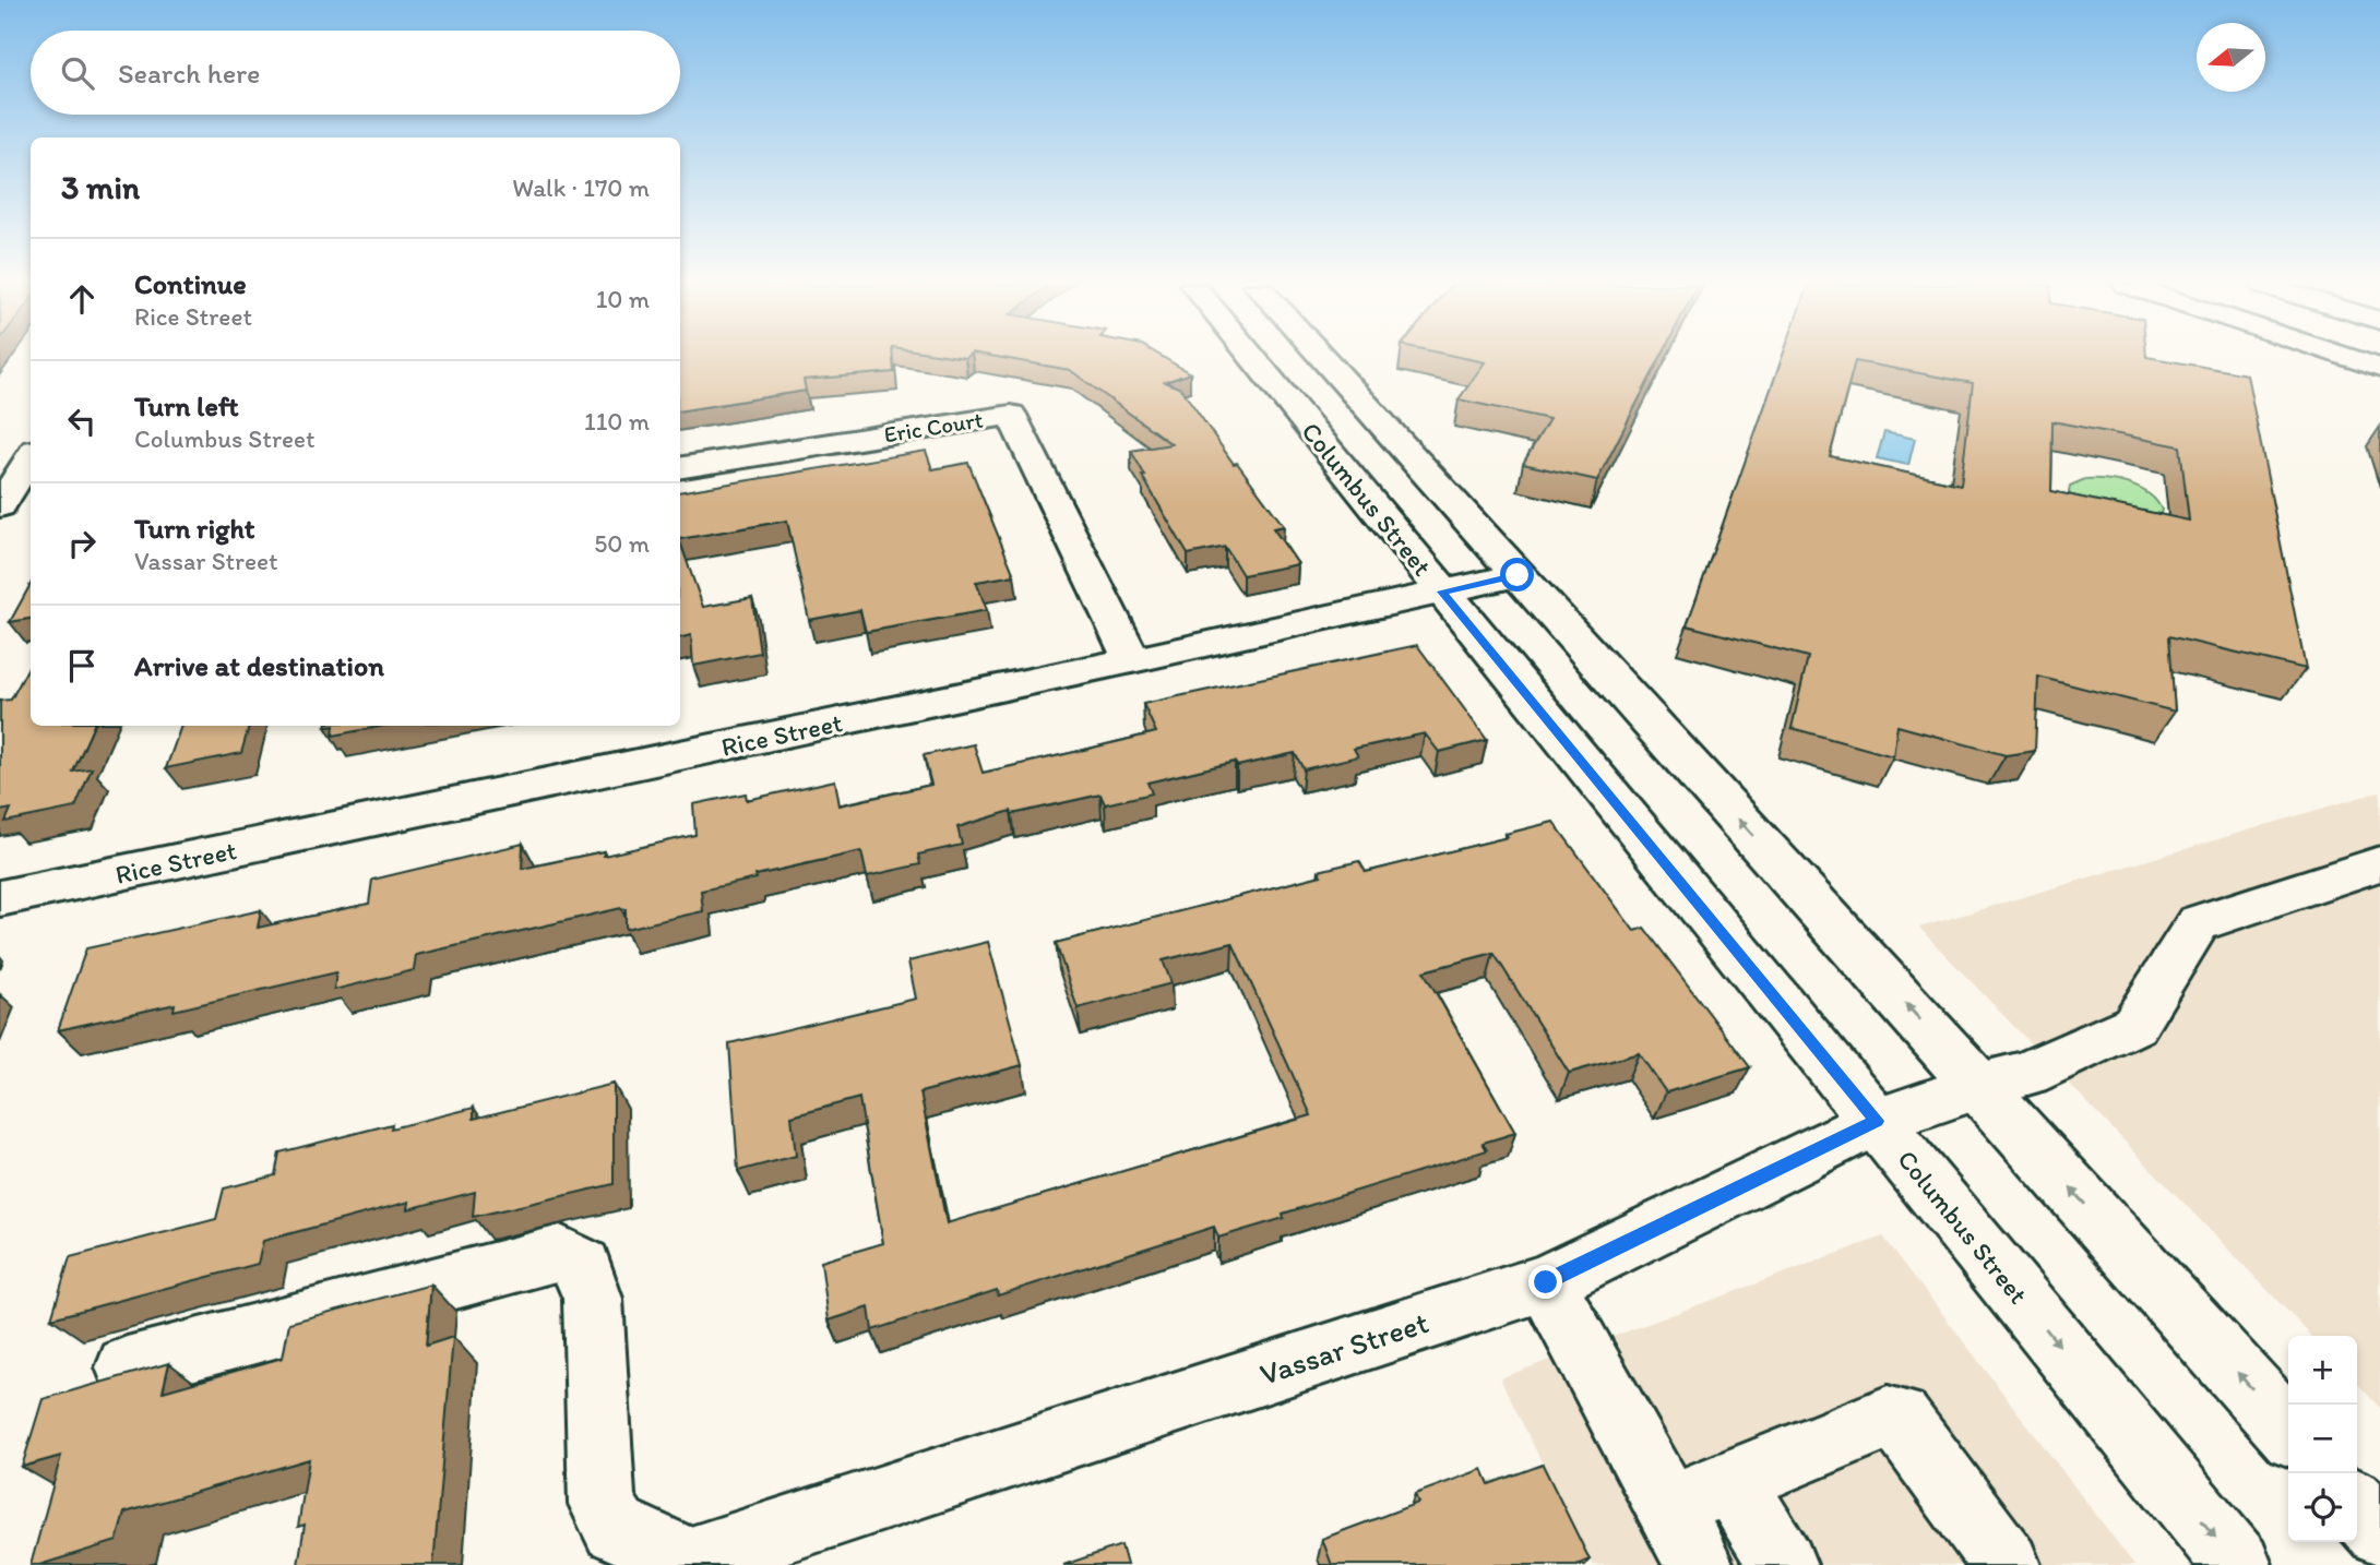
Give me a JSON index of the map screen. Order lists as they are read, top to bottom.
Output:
{
  "streets": {
    "main road": [
      "Eric Court",
      "Columbus Street",
      "Rice Street",
      "Vassar Street"
    ]
  },
  "crossings": [
    ["Eric Court", "Rice Street"],
    ["Columbus Street", "Rice Street"],
    ["Columbus Street", "Vassar Street"]
  ],
  "north": "left",
  "page": {
    "search": "Search here",
    "heading": ["3 min", "Walk · 170 m"],
    "list": [
      ["Continue", "Rice Street", "10 m"],
      ["Turn left", "Columbus Street", "110 m"],
      ["Turn right", "Vassar Street", "50 m"],
      "Arrive at destination"
    ],
    "map_buttons": ["+", "−"]
  }
}
